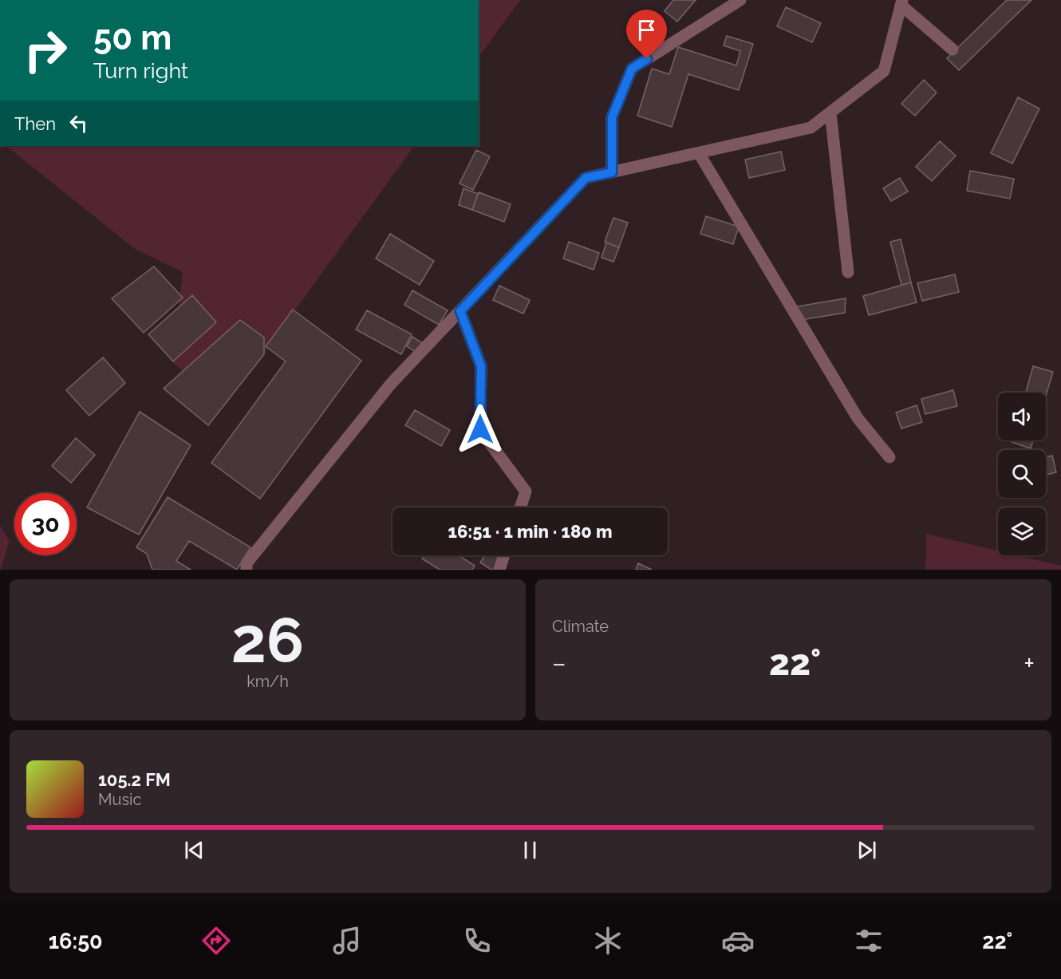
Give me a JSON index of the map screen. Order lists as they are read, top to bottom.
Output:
{
  "page": {
    "turn": ["50 m", "Turn right"],
    "then": "Then",
    "limit": "30",
    "trip": "16:51 · 1 min · 180 m",
    "tile": [
      ["26", "km/h"],
      "Climate"
    ],
    "heat": ["−", "22°", "+"],
    "song": ["105.2 FM", "Music"],
    "tabs": ["16:50", "22°"]
  }
}
